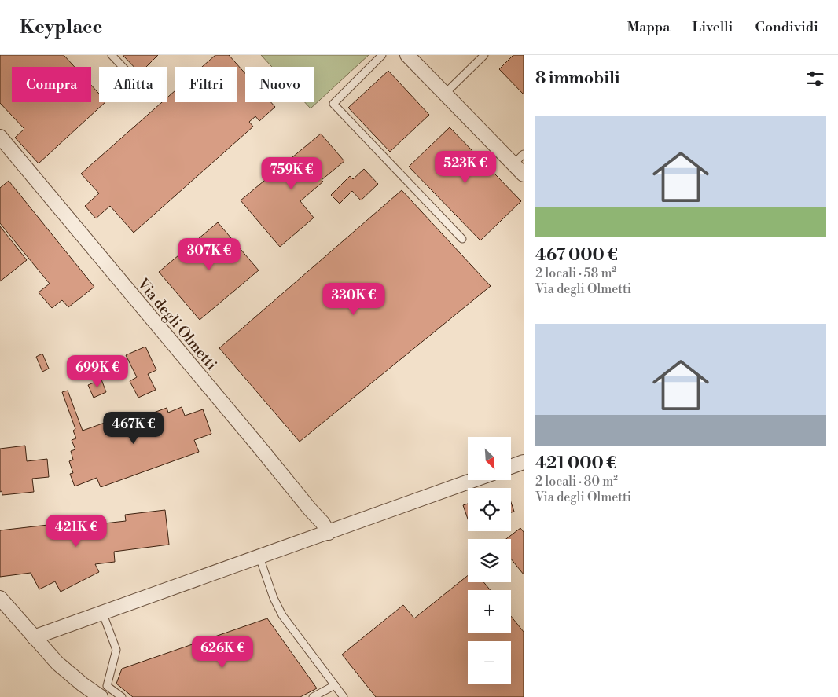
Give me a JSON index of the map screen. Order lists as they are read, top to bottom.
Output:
{
  "streets": {
    "street": ["Via degli Olmetti"]
  },
  "north": "bottom right",
  "page": {
    "header": "Keyplace",
    "nav": ["Mappa", "Livelli", "Condividi"],
    "heading": "8 immobili",
    "chip": [
      "Compra",
      "Affitta",
      "Filtri",
      "Nuovo"
    ],
    "list": [
      {
        "name": "467 000 €",
        "note": "2 locali · 58 m² · Via degli Olmetti"
      },
      {
        "name": "421 000 €",
        "note": "2 locali · 80 m² · Via degli Olmetti"
      }
    ],
    "price": [
      "523K €",
      "759K €",
      "307K €",
      "330K €",
      "699K €",
      "467K €",
      "421K €",
      "626K €"
    ],
    "map_buttons": ["+", "−"]
  }
}
